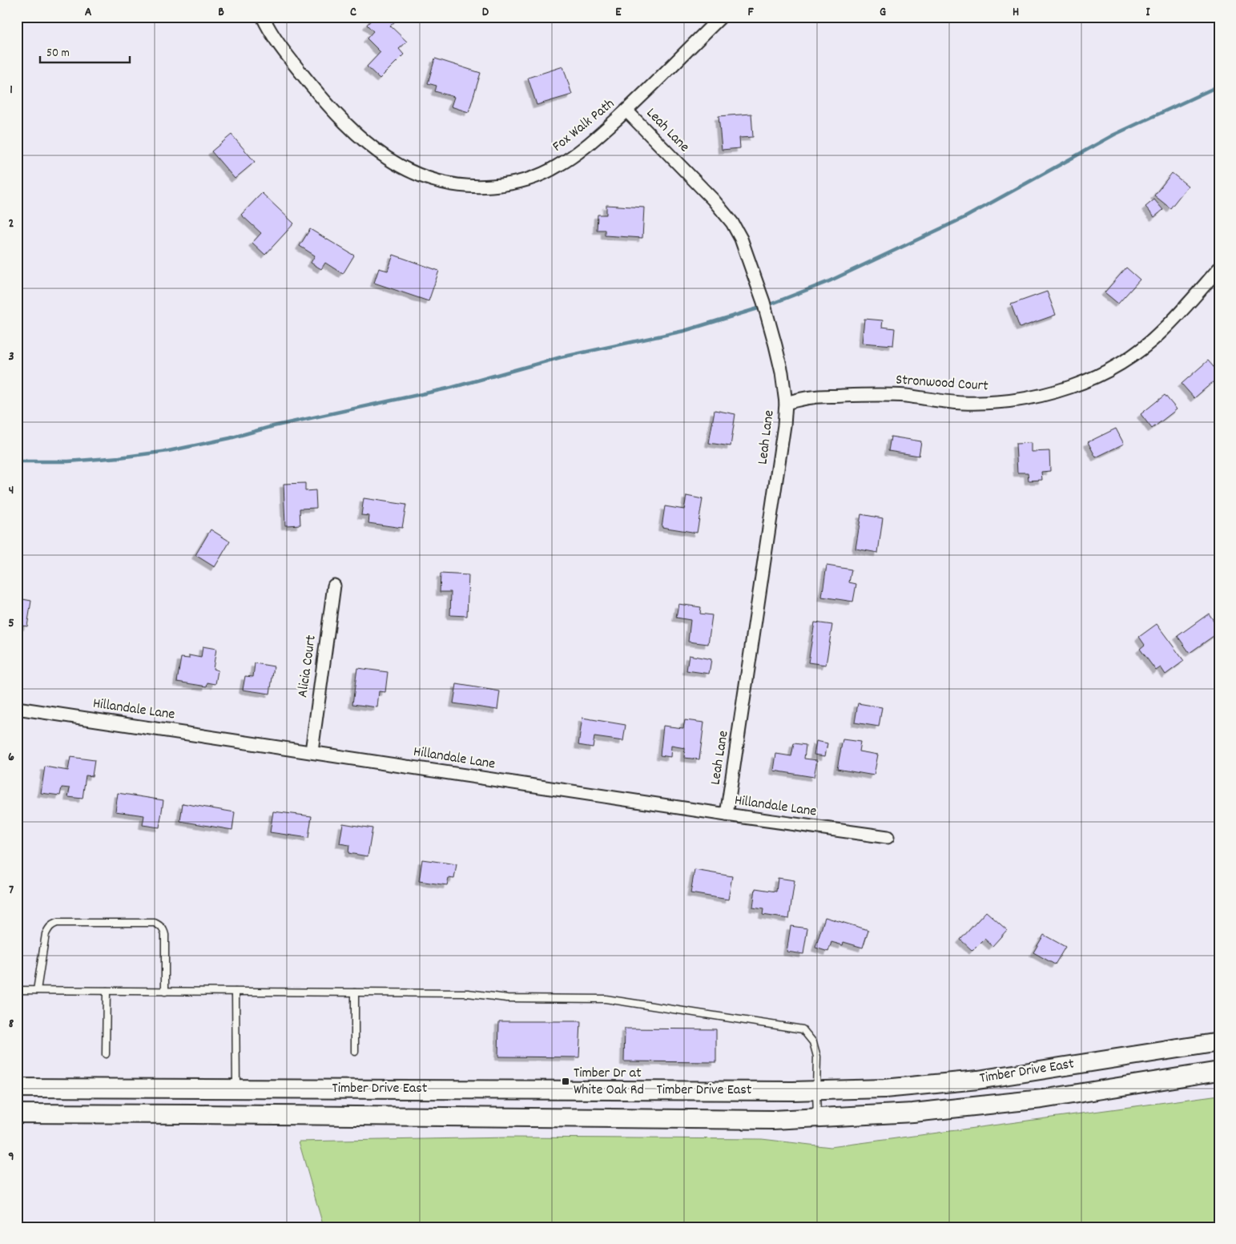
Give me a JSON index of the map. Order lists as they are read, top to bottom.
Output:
{
  "streets": {
    "main road": ["Timber Drive East"],
    "street": [
      "Fox Walk Path",
      "Leah Lane",
      "Stronwood Court",
      "Alicia Court",
      "Hillandale Lane"
    ]
  },
  "crossings": [
    ["Fox Walk Path", "Leah Lane"],
    ["Leah Lane", "Stronwood Court"],
    ["Leah Lane", "Hillandale Lane"],
    ["Alicia Court", "Hillandale Lane"]
  ],
  "places": {
    "transit": ["Timber Dr at White Oak Rd"]
  },
  "scale_bar": "50 m",
  "grid": {
    "columns": [
      "A",
      "B",
      "C",
      "D",
      "E",
      "F",
      "G",
      "H",
      "I"
    ],
    "rows": [
      "1",
      "2",
      "3",
      "4",
      "5",
      "6",
      "7",
      "8",
      "9"
    ]
  }
}
